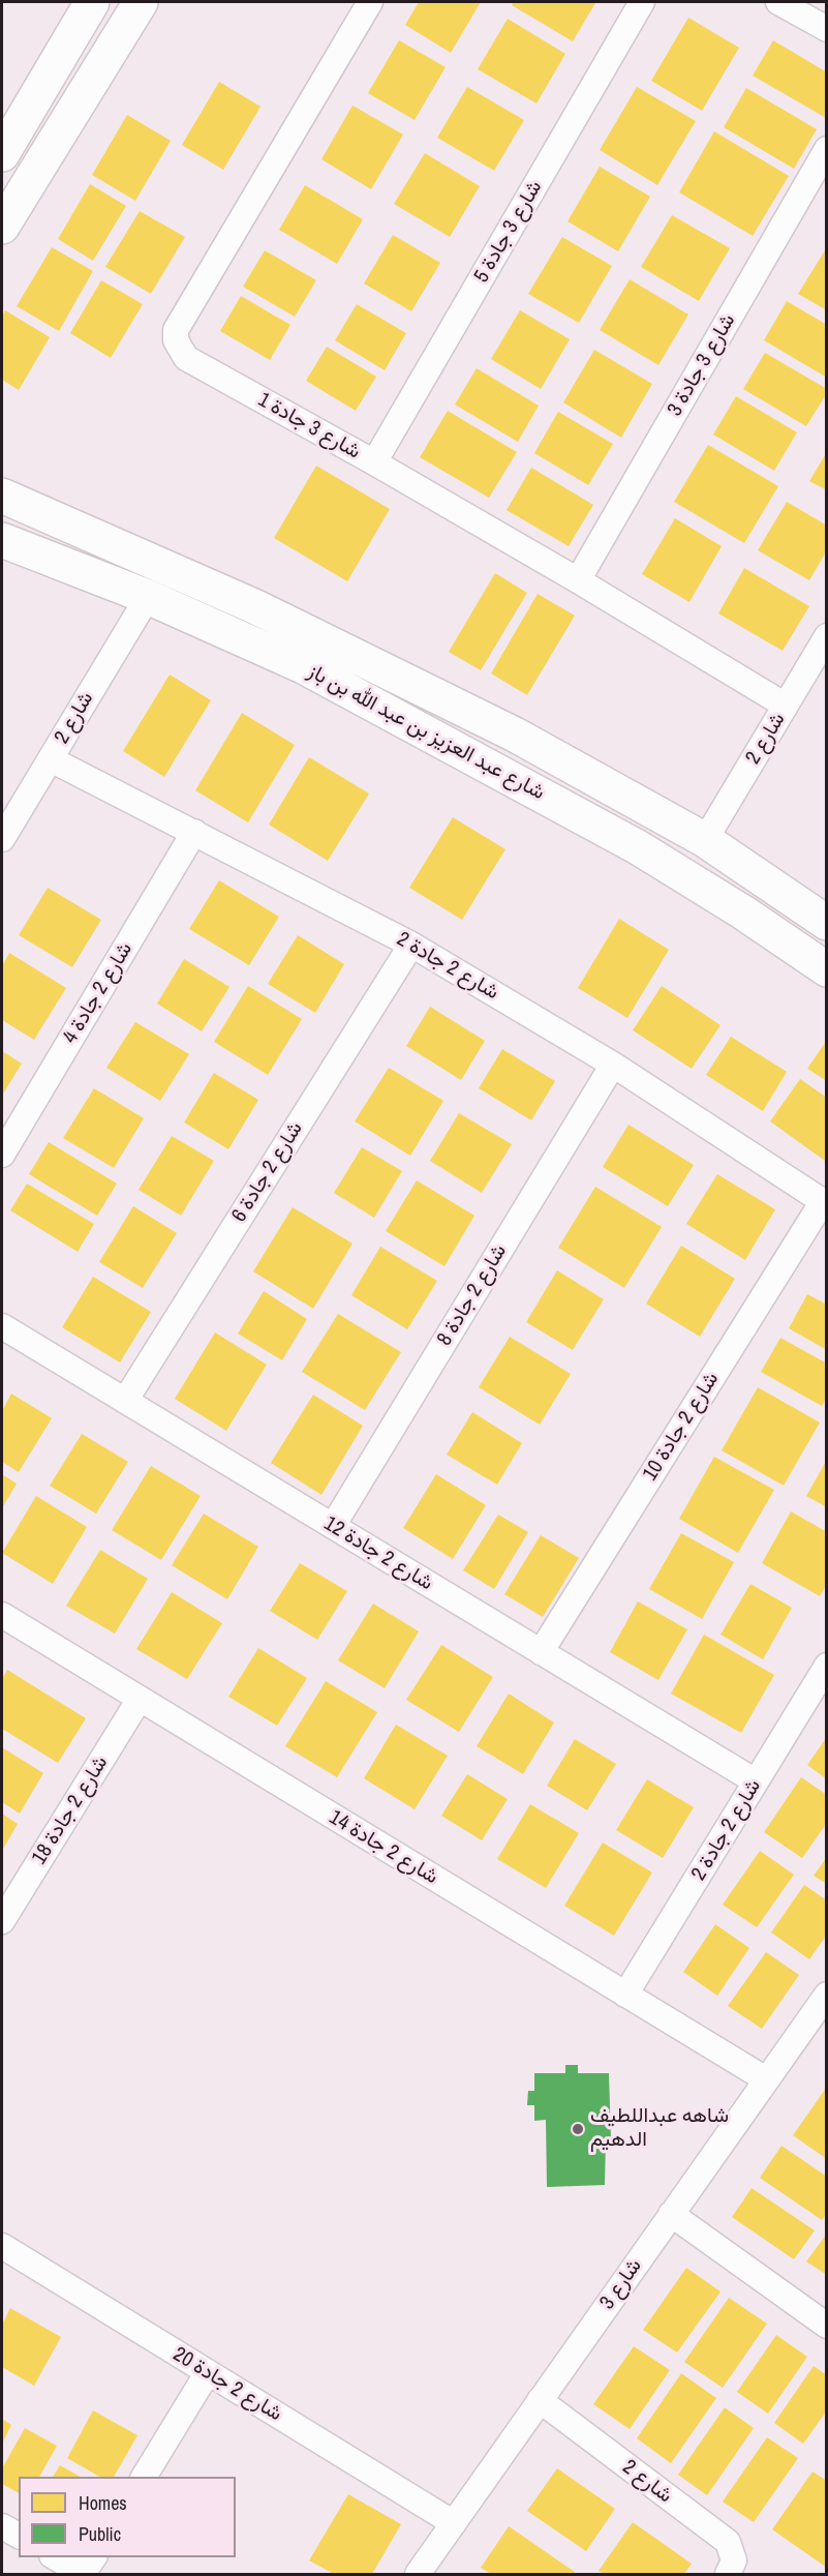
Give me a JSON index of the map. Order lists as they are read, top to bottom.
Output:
{
  "streets": {
    "street": [
      "شارع 3 جادة 5",
      "شارع 3 جادة 3",
      "شارع 3 جادة 1",
      "شارع 2",
      "شارع عبد العزيز بن عبد الله بن باز",
      "شارع 2 جادة 2",
      "شارع 2 جادة 4",
      "شارع 2 جادة 6",
      "شارع 2 جادة 8",
      "شارع 2 جادة 10",
      "شارع 2 جادة 12",
      "شارع 2 جادة 18",
      "شارع 2 جادة 14",
      "شارع 3",
      "شارع 2 جادة 20"
    ]
  },
  "crossings": [
    ["شارع 3 جادة 5", "شارع 3 جادة 1"],
    ["شارع 3 جادة 3", "شارع 3 جادة 1"],
    ["شارع 3 جادة 1", "شارع 2"],
    ["شارع 2", "شارع عبد العزيز بن عبد الله بن باز"],
    ["شارع 2", "شارع 2 جادة 2"],
    ["شارع 2", "شارع 3"],
    ["شارع 2 جادة 2", "شارع 2 جادة 4"],
    ["شارع 2 جادة 2", "شارع 2 جادة 6"],
    ["شارع 2 جادة 2", "شارع 2 جادة 8"],
    ["شارع 2 جادة 2", "شارع 2 جادة 10"],
    ["شارع 2 جادة 2", "شارع 2 جادة 12"],
    ["شارع 2 جادة 2", "شارع 2 جادة 14"],
    ["شارع 2 جادة 6", "شارع 2 جادة 12"],
    ["شارع 2 جادة 8", "شارع 2 جادة 12"],
    ["شارع 2 جادة 10", "شارع 2 جادة 12"],
    ["شارع 2 جادة 18", "شارع 2 جادة 14"],
    ["شارع 2 جادة 14", "شارع 3"],
    ["شارع 3", "شارع 2 جادة 20"]
  ],
  "places": ["شاهه عبداللطيف الدهيم"],
  "legend": ["Homes", "Public"]
}
